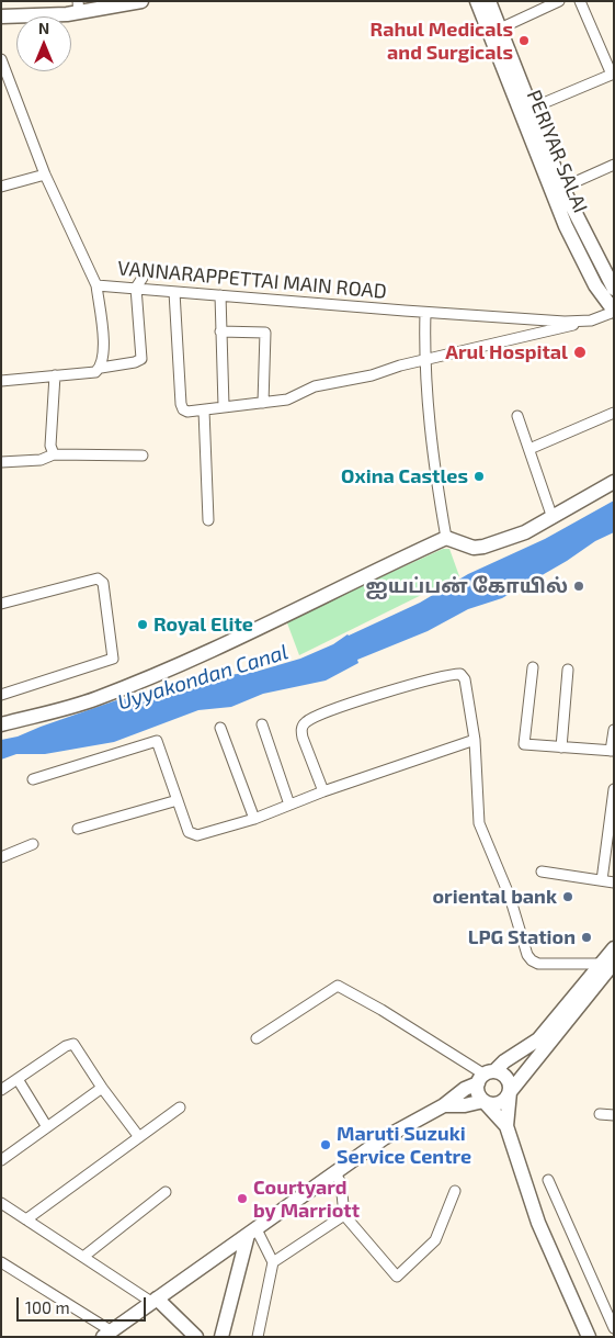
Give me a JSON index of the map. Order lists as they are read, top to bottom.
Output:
{
  "streets": {
    "main road": ["PERIYAR SALAI"],
    "street": ["VANNARAPPETTAI MAIN ROAD"]
  },
  "crossings": [
    ["PERIYAR SALAI", "VANNARAPPETTAI MAIN ROAD"]
  ],
  "water": ["Uyyakondan Canal"],
  "places": [
    "Rahul Medicals and Surgicals",
    "Arul Hospital",
    "Oxina Castles",
    "ஐயப்பன் கோயில்",
    "Royal Elite",
    "oriental bank",
    "LPG Station",
    "Maruti Suzuki Service Centre",
    "Courtyard by Marriott"
  ],
  "scale_bar": "100 m",
  "north": "top"
}
